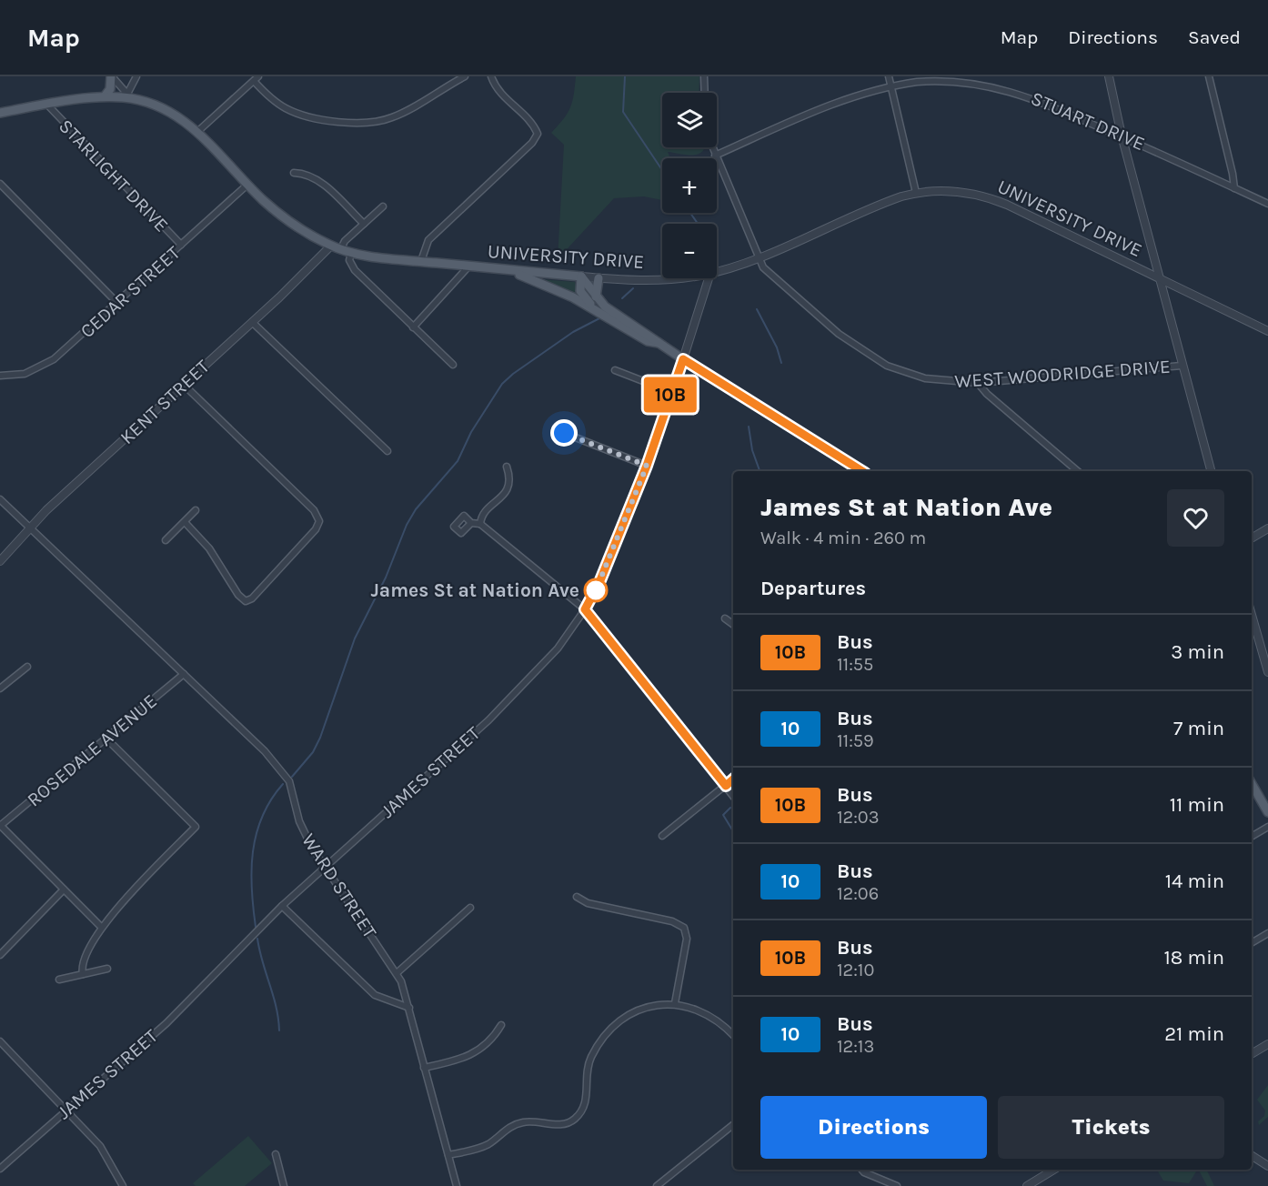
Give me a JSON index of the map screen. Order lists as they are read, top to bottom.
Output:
{
  "streets": {
    "main road": ["UNIVERSITY DRIVE"],
    "street": [
      "STUART DRIVE",
      "STARLIGHT DRIVE",
      "CEDAR STREET",
      "WEST WOODRIDGE DRIVE",
      "KENT STREET",
      "ROSEDALE AVENUE",
      "JAMES STREET",
      "WARD STREET"
    ]
  },
  "crossings": [
    ["STUART DRIVE", "WEST WOODRIDGE DRIVE"],
    ["STARLIGHT DRIVE", "UNIVERSITY DRIVE"],
    ["STARLIGHT DRIVE", "CEDAR STREET"],
    ["UNIVERSITY DRIVE", "CEDAR STREET"],
    ["UNIVERSITY DRIVE", "WEST WOODRIDGE DRIVE"],
    ["UNIVERSITY DRIVE", "KENT STREET"],
    ["KENT STREET", "WARD STREET"],
    ["ROSEDALE AVENUE", "WARD STREET"],
    ["JAMES STREET", "WARD STREET"]
  ],
  "places": ["James St at Nation Ave"],
  "lines": ["bus line 10B"],
  "page": {
    "header": "Map",
    "nav": ["Map", "Directions", "Saved"],
    "on_map": "10B",
    "map_buttons": ["+", "−"],
    "heading": [
      ["James St at Nation Ave", "Walk · 4 min · 260 m"],
      "Departures"
    ],
    "list": [
      {
        "mark": "10B",
        "name": "Bus",
        "note": "11:55",
        "value": "3 min"
      },
      {
        "mark": "10",
        "name": "Bus",
        "note": "11:59",
        "value": "7 min"
      },
      {
        "mark": "10B",
        "name": "Bus",
        "note": "12:03",
        "value": "11 min"
      },
      {
        "mark": "10",
        "name": "Bus",
        "note": "12:06",
        "value": "14 min"
      },
      {
        "mark": "10B",
        "name": "Bus",
        "note": "12:10",
        "value": "18 min"
      },
      {
        "mark": "10",
        "name": "Bus",
        "note": "12:13",
        "value": "21 min"
      }
    ],
    "buttons": ["Directions", "Tickets"]
  }
}
